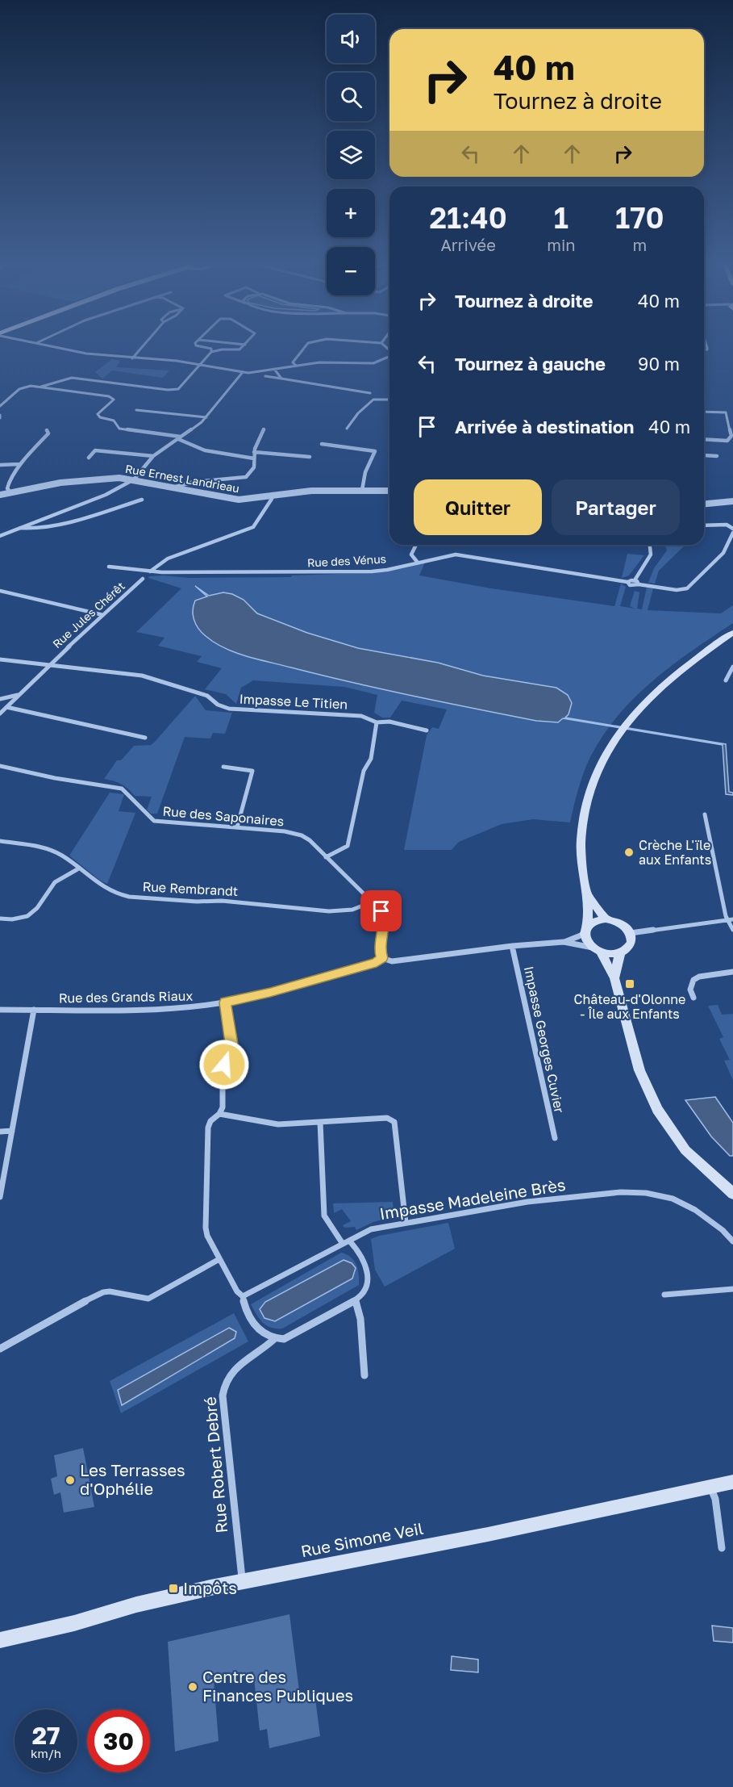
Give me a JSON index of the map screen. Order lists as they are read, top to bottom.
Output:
{
  "streets": {
    "main road": ["Rue Simone Veil"],
    "street": [
      "Rue Ernest Landrieau",
      "Rue des Vénus",
      "Rue Jules Chérêt",
      "Impasse Le Titien",
      "Rue des Saponaires",
      "Rue Rembrandt",
      "Rue des Grands Riaux",
      "Impasse Georges Cuvier",
      "Impasse Madeleine Brès",
      "Rue Robert Debré"
    ]
  },
  "crossings": [
    ["Rue Jules Chérêt", "Impasse Le Titien"],
    ["Rue des Saponaires", "Rue Rembrandt"],
    ["Rue des Saponaires", "Rue des Grands Riaux"],
    ["Rue des Grands Riaux", "Impasse Georges Cuvier"],
    ["Rue Robert Debré", "Rue Simone Veil"]
  ],
  "places": {
    "other": ["Crèche L'ïle aux Enfants", "Les Terrasses d'Ophélie", "Centre des Finances Publiques"],
    "transit": ["Château-d'Olonne - Île aux Enfants", "Impôts"]
  },
  "page": {
    "map_buttons": ["+", "−"],
    "turn": ["40 m", "Tournez à droite"],
    "eta": [
      "21:40",
      "Arrivée",
      "1",
      "min",
      "170",
      "m"
    ],
    "list": [
      {
        "name": "Tournez à droite",
        "value": "40 m"
      },
      {
        "name": "Tournez à gauche",
        "value": "90 m"
      },
      {
        "name": "Arrivée à destination",
        "value": "40 m"
      }
    ],
    "buttons": ["Quitter", "Partager"],
    "speed": "27 km/h",
    "limit": "30"
  }
}
